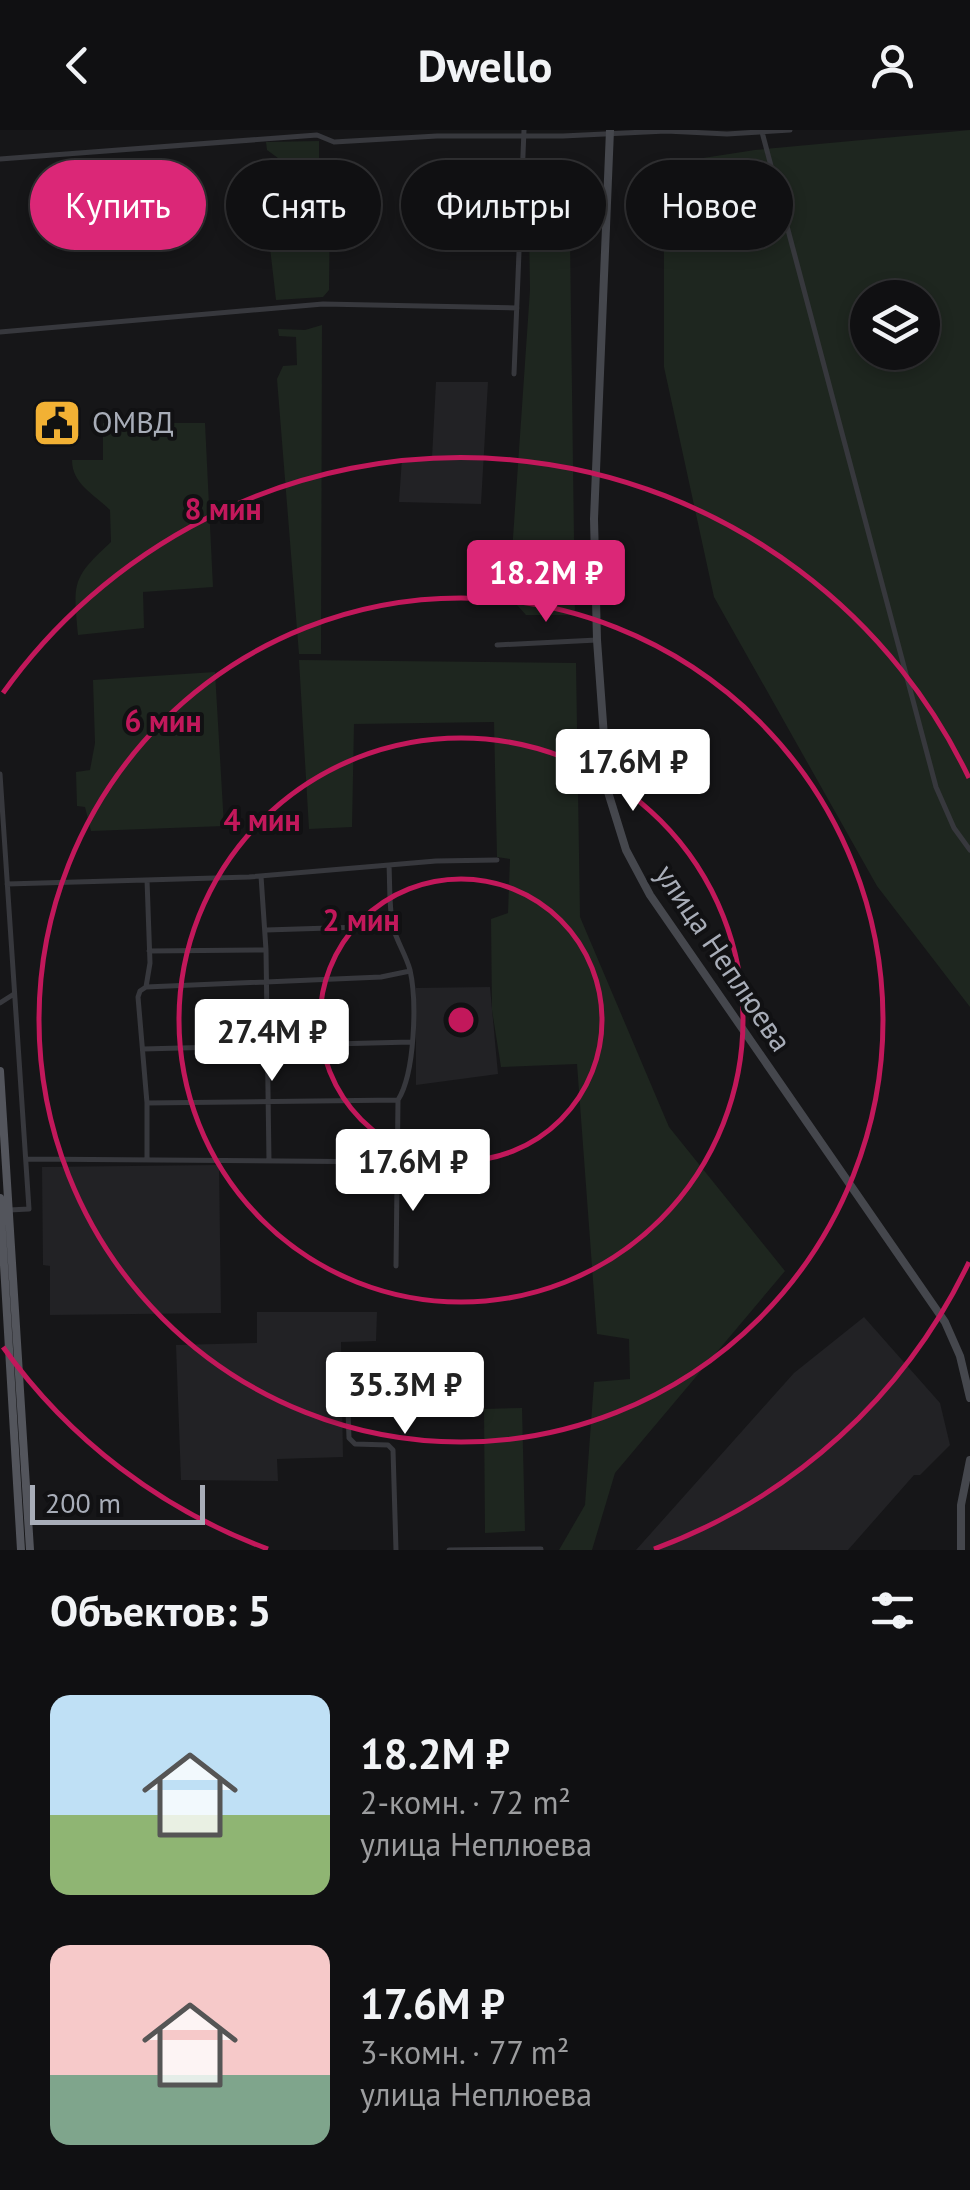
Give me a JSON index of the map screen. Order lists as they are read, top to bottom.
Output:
{
  "streets": {
    "main road": ["улица Неплюева"]
  },
  "places": {
    "public building": ["ОМВД"]
  },
  "scale_bar": "200 m",
  "page": {
    "header": "Dwello",
    "chip": [
      "Купить",
      "Снять",
      "Фильтры",
      "Новое"
    ],
    "price": [
      "18.2M ₽",
      "17.6M ₽",
      "27.4M ₽",
      "17.6M ₽",
      "35.3M ₽"
    ],
    "scale": "200 m",
    "heading": "Объектов: 5",
    "list": [
      {
        "name": "18.2M ₽",
        "note": "2-комн. · 72 m² · улица Неплюева"
      },
      {
        "name": "17.6M ₽",
        "note": "3-комн. · 77 m² · улица Неплюева"
      }
    ]
  },
  "rings": [
    "8 мин",
    "6 мин",
    "4 мин",
    "2 мин"
  ]
}
